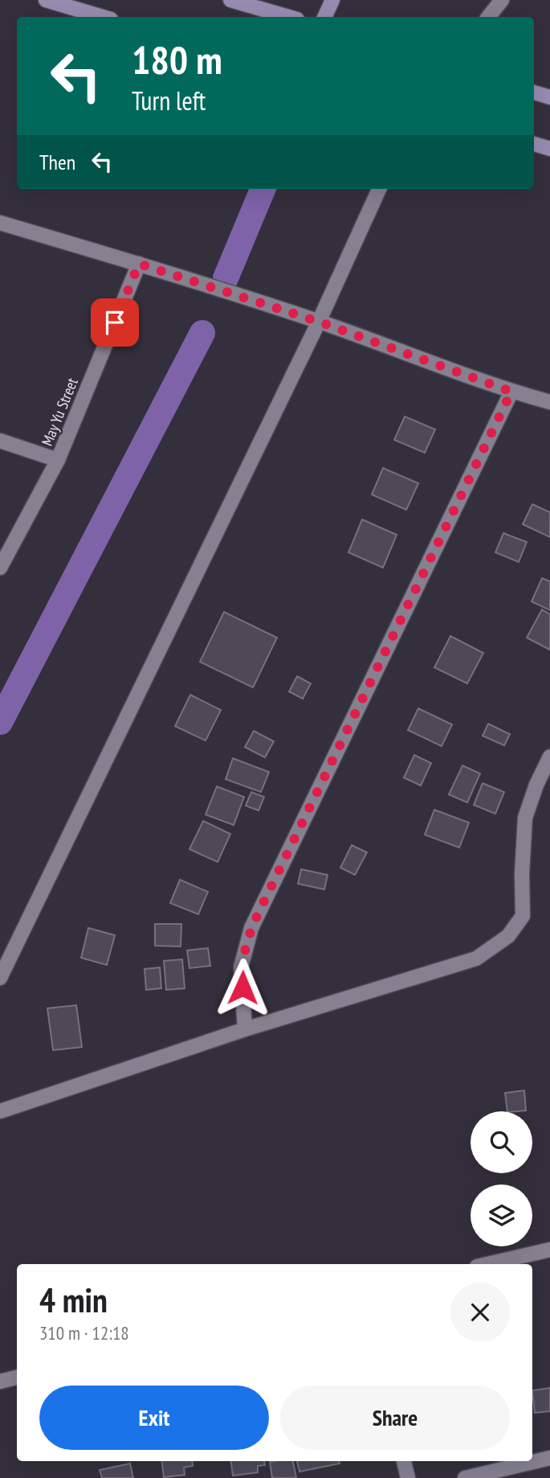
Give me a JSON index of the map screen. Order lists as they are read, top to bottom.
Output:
{
  "streets": {
    "street": ["May Yu Street"]
  },
  "page": {
    "turn": ["180 m", "Turn left"],
    "then": "Then",
    "heading": ["4 min", "310 m · 12:18"],
    "buttons": ["Exit", "Share"]
  }
}
